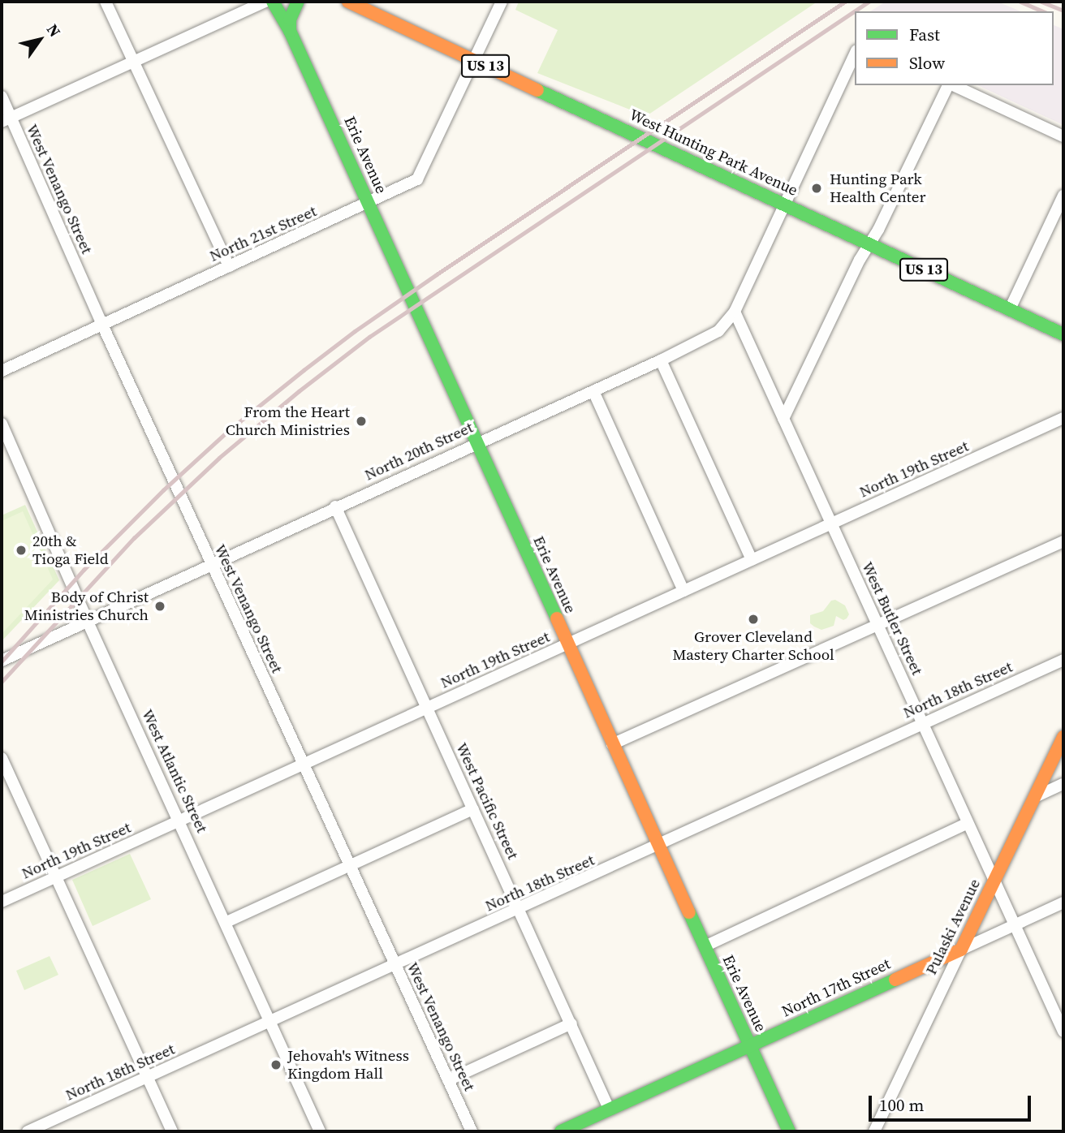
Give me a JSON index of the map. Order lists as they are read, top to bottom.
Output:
{
  "streets": {
    "main road": [
      "US 13",
      "West Hunting Park Avenue",
      "Erie Avenue",
      "Pulaski Avenue",
      "North 17th Street"
    ],
    "street": [
      "West Venango Street",
      "North 21st Street",
      "North 20th Street",
      "North 19th Street",
      "West Butler Street",
      "North 18th Street",
      "West Atlantic Street",
      "West Pacific Street"
    ]
  },
  "crossings": [
    ["West Hunting Park Avenue", "North 21st Street"],
    ["West Hunting Park Avenue", "North 20th Street"],
    ["Erie Avenue", "North 21st Street"],
    ["Erie Avenue", "North 20th Street"],
    ["Erie Avenue", "North 19th Street"],
    ["Erie Avenue", "North 18th Street"],
    ["Erie Avenue", "North 17th Street"],
    ["West Venango Street", "North 21st Street"],
    ["West Venango Street", "North 20th Street"],
    ["West Venango Street", "North 19th Street"],
    ["West Venango Street", "North 18th Street"],
    ["North 20th Street", "West Butler Street"],
    ["North 20th Street", "West Atlantic Street"],
    ["North 20th Street", "West Pacific Street"],
    ["North 19th Street", "West Butler Street"],
    ["North 19th Street", "West Atlantic Street"],
    ["North 19th Street", "West Pacific Street"],
    ["West Butler Street", "North 18th Street"],
    ["West Butler Street", "Pulaski Avenue"],
    ["West Butler Street", "North 17th Street"],
    ["North 18th Street", "West Atlantic Street"],
    ["North 18th Street", "West Pacific Street"],
    ["West Pacific Street", "North 17th Street"],
    ["Pulaski Avenue", "North 17th Street"]
  ],
  "places": [
    "Hunting Park Health Center",
    "From the Heart Church Ministries",
    "20th & Tioga Field",
    "Body of Christ Ministries Church",
    "Grover Cleveland Mastery Charter School",
    "Jehovah's Witness Kingdom Hall"
  ],
  "legend": ["Fast", "Slow"],
  "scale_bar": "100 m",
  "north": "top right"
}
